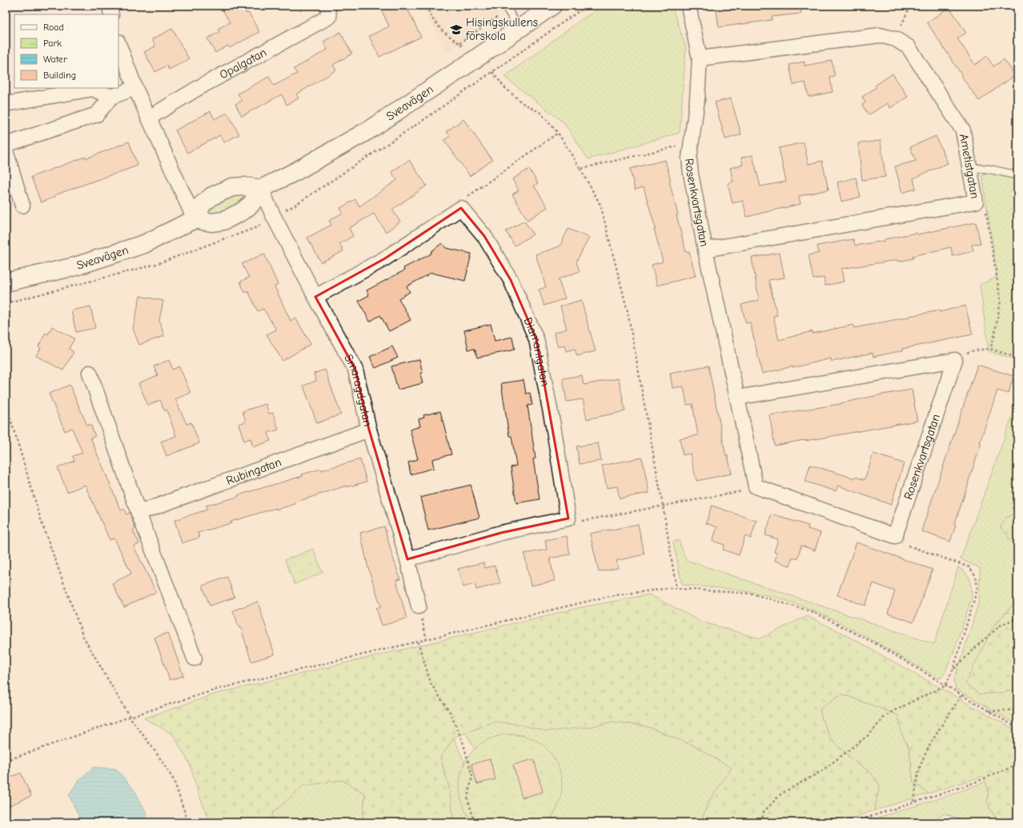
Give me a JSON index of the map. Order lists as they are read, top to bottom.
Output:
{
  "streets": {
    "street": [
      "Opalgatan",
      "Sveavägen",
      "Ametistgatan",
      "Rosenkvartsgatan",
      "Diamantgatan",
      "Smaragdgatan",
      "Rubingatan"
    ]
  },
  "crossings": [
    ["Sveavägen", "Smaragdgatan"],
    ["Ametistgatan", "Rosenkvartsgatan"],
    ["Smaragdgatan", "Rubingatan"]
  ],
  "places": {
    "school or university": ["Hisingskullens förskola"]
  },
  "legend": [
    "Road",
    "Park",
    "Water",
    "Building"
  ]
}
